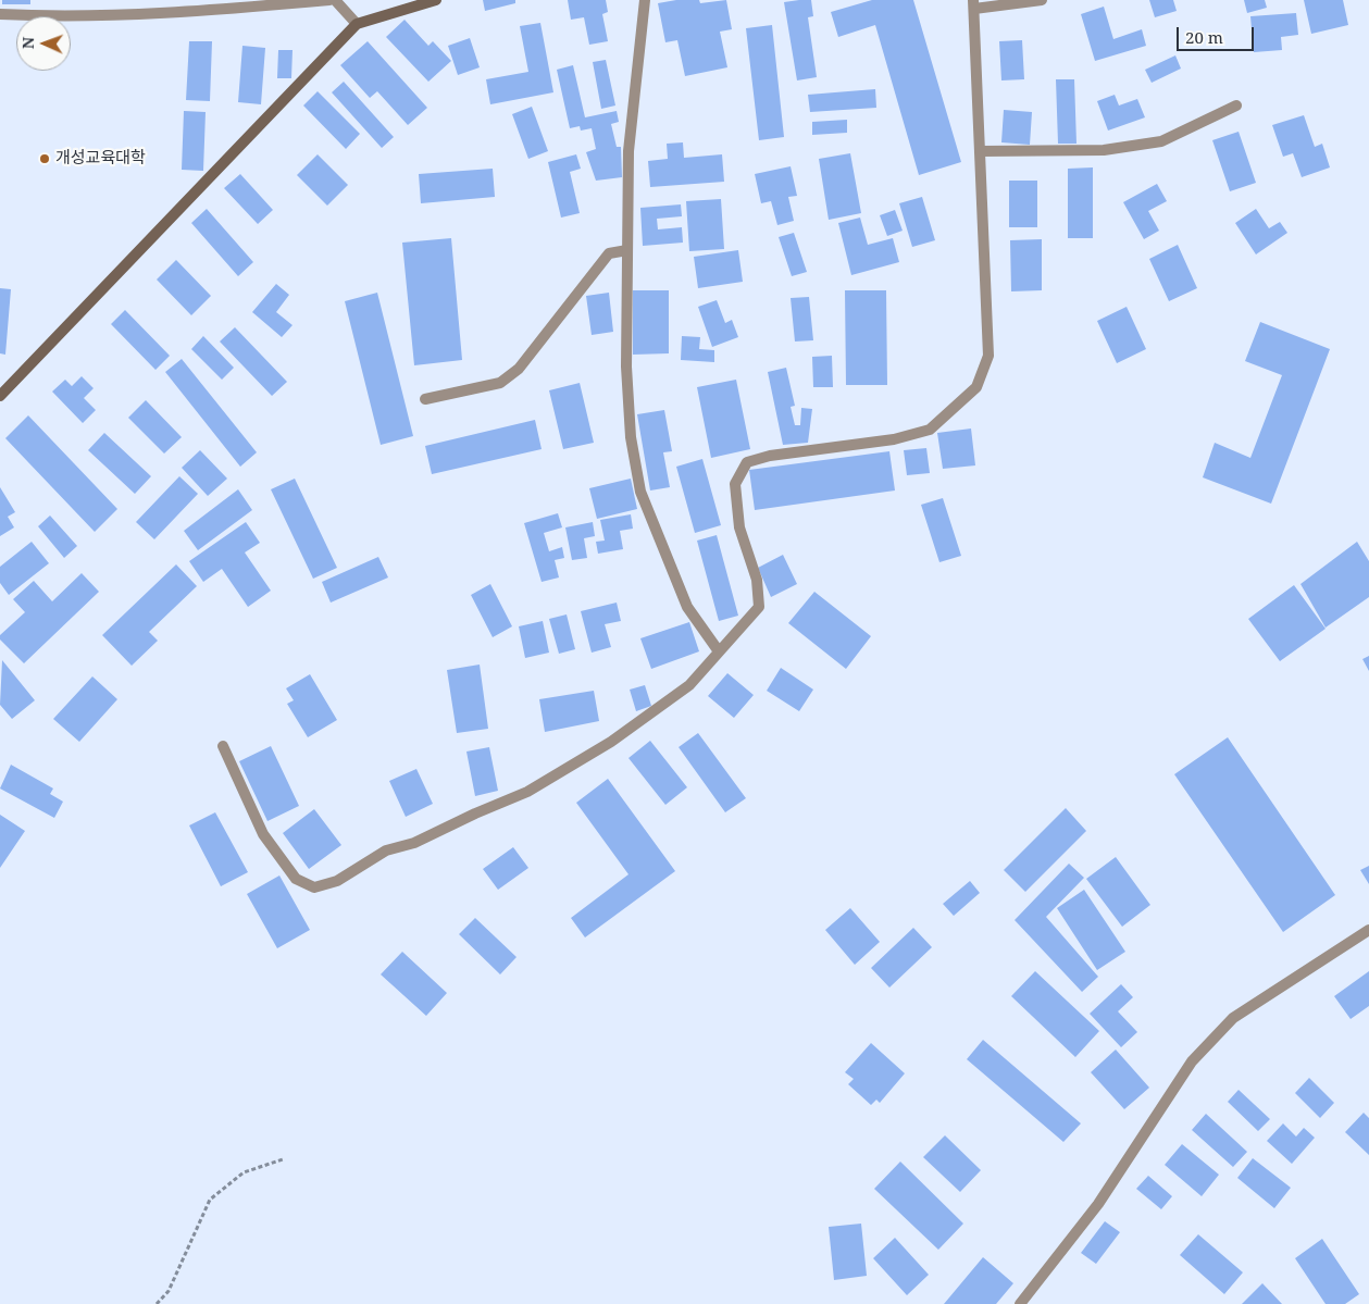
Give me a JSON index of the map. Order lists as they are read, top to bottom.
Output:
{
  "places": ["개성교육대학"],
  "scale_bar": "20 m",
  "north": "left"
}
